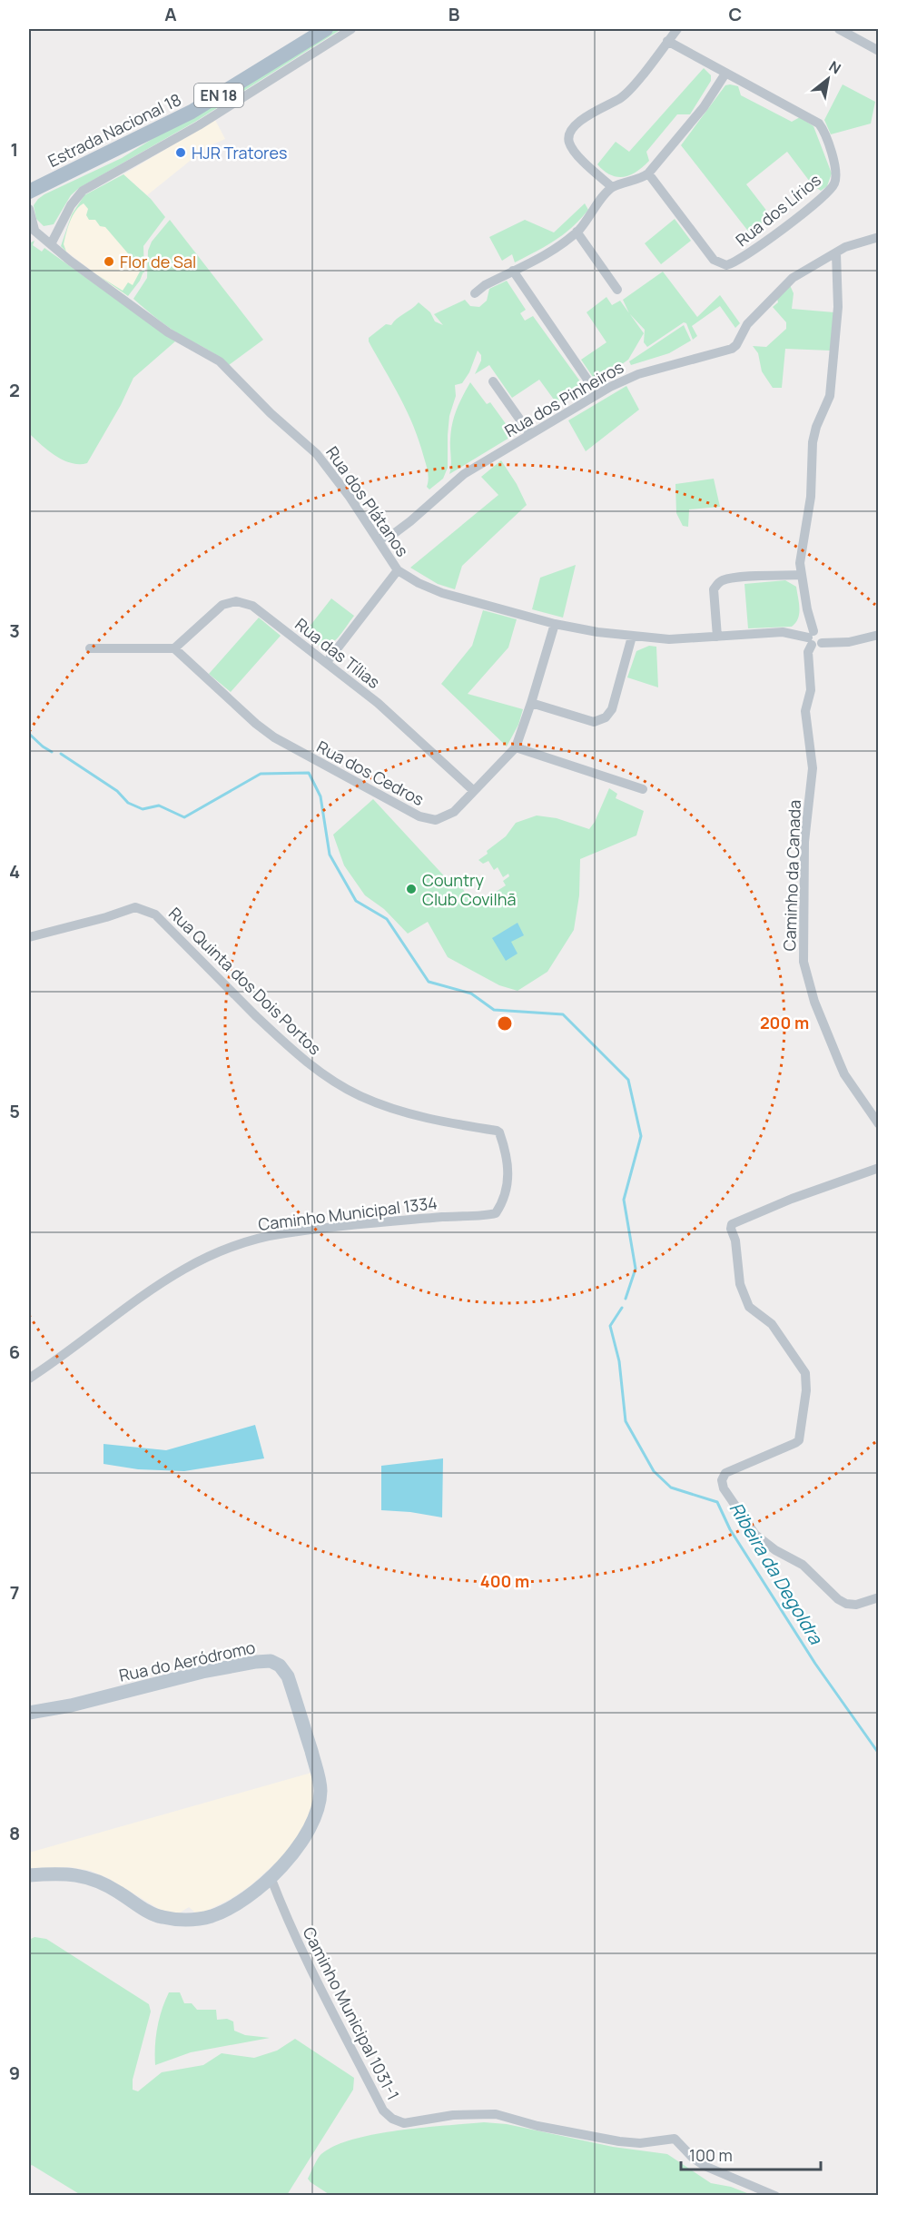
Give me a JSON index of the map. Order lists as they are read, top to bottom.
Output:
{
  "streets": {
    "main road": ["EN 18", "Estrada Nacional 18", "Rua do Aeródromo"],
    "street": [
      "Rua dos Lírios",
      "Rua dos Pinheiros",
      "Rua dos Plátanos",
      "Rua das Tílias",
      "Rua dos Cedros",
      "Caminho da Canada",
      "Rua Quinta dos Dois Portos",
      "Caminho Municipal 1334",
      "Caminho Municipal 1031-1"
    ]
  },
  "crossings": [
    ["Rua dos Pinheiros", "Rua dos Plátanos"],
    ["Rua dos Pinheiros", "Caminho da Canada"],
    ["Rua dos Plátanos", "Rua dos Cedros"],
    ["Rua dos Plátanos", "Caminho da Canada"],
    ["Rua das Tílias", "Rua dos Cedros"],
    ["Rua Quinta dos Dois Portos", "Caminho Municipal 1334"],
    ["Rua do Aeródromo", "Caminho Municipal 1031-1"]
  ],
  "water": ["Ribeira da Degoldra"],
  "places": ["HJR Tratores", "Flor de Sal", "Country Club Covilhã"],
  "scale_bar": "100 m",
  "north": "top right",
  "grid": {
    "columns": ["A", "B", "C"],
    "rows": [
      "1",
      "2",
      "3",
      "4",
      "5",
      "6",
      "7",
      "8",
      "9"
    ]
  },
  "rings": ["200 m", "400 m"]
}
